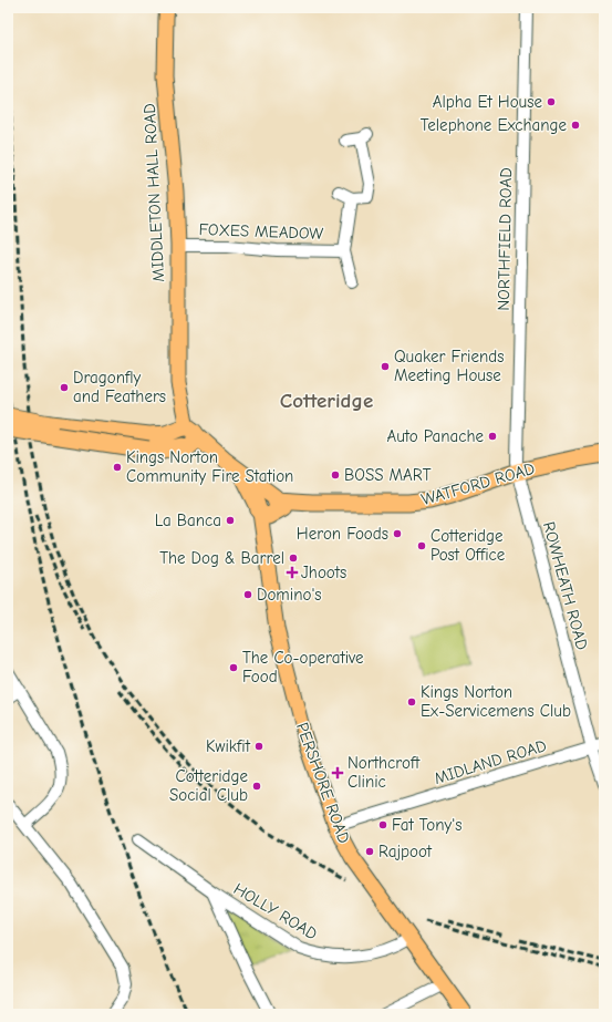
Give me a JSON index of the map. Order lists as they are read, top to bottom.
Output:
{
  "streets": {
    "highway": ["WATFORD ROAD"],
    "main road": ["MIDDLETON HALL ROAD", "PERSHORE ROAD"],
    "street": [
      "FOXES MEADOW",
      "NORTHFIELD ROAD",
      "ROWHEATH ROAD",
      "MIDLAND ROAD",
      "HOLLY ROAD"
    ]
  },
  "crossings": [
    ["MIDDLETON HALL ROAD", "FOXES MEADOW"],
    ["NORTHFIELD ROAD", "WATFORD ROAD"],
    ["NORTHFIELD ROAD", "ROWHEATH ROAD"],
    ["WATFORD ROAD", "ROWHEATH ROAD"],
    ["WATFORD ROAD", "PERSHORE ROAD"],
    ["ROWHEATH ROAD", "MIDLAND ROAD"],
    ["MIDLAND ROAD", "PERSHORE ROAD"],
    ["PERSHORE ROAD", "HOLLY ROAD"]
  ],
  "districts": ["Cotteridge"],
  "places": {
    "other": [
      "Alpha Et House",
      "Telephone Exchange",
      "Quaker Friends Meeting House",
      "Dragonfly and Feathers",
      "Auto Panache",
      "Kings Norton Community Fire Station",
      "BOSS MART",
      "La Banca",
      "Heron Foods",
      "Cotteridge Post Office",
      "The Dog & Barrel",
      "Domino's",
      "The Co-operative Food",
      "Kings Norton Ex-Servicemens Club",
      "Kwikfit",
      "Cotteridge Social Club",
      "Fat Tony's",
      "Rajpoot"
    ],
    "health": ["Jhoots", "Northcroft Clinic"]
  }
}
